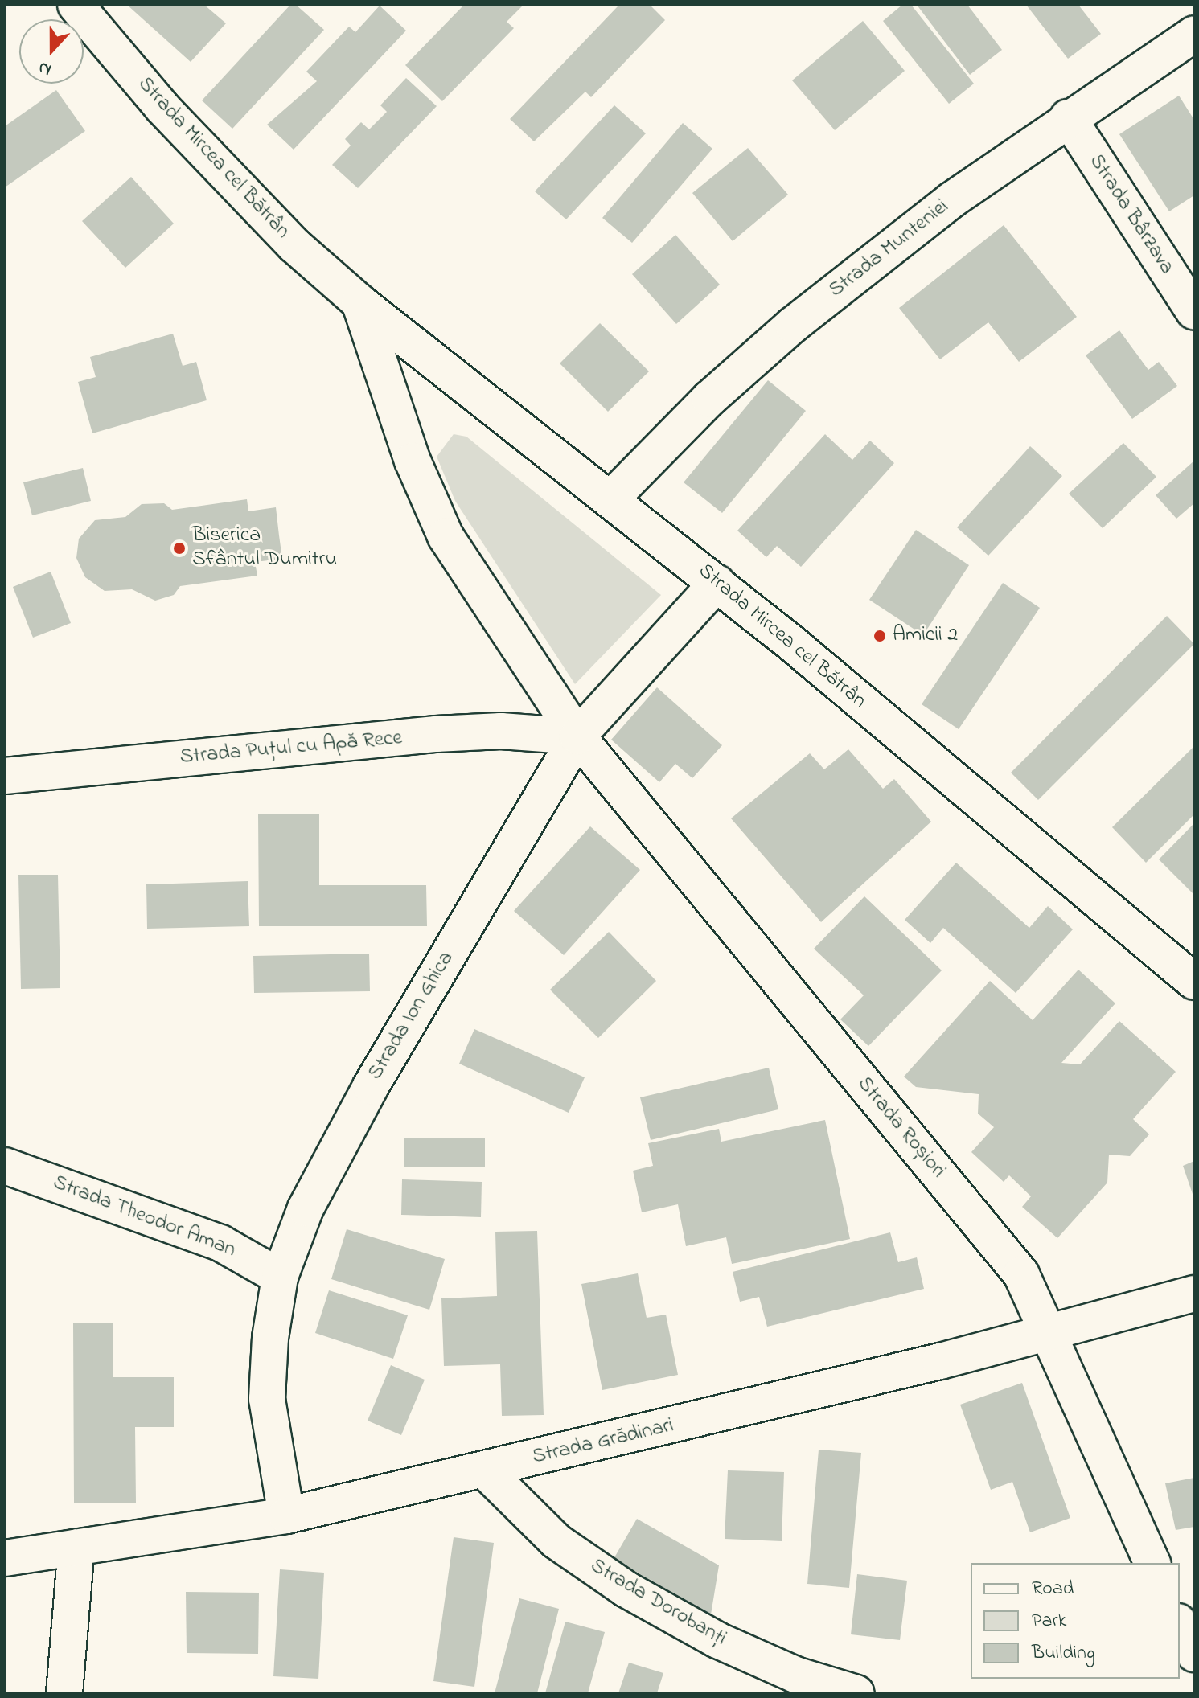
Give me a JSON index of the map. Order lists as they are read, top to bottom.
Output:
{
  "streets": {
    "street": [
      "Strada Mircea cel Bătrân",
      "Strada Bârzava",
      "Strada Munteniei",
      "Strada Puțul cu Apă Rece",
      "Strada Ion Ghica",
      "Strada Roșiori",
      "Strada Theodor Aman",
      "Strada Grădinari",
      "Strada Dorobanți"
    ]
  },
  "crossings": [
    ["Strada Mircea cel Bătrân", "Strada Munteniei"],
    ["Strada Mircea cel Bătrân", "Strada Ion Ghica"],
    ["Strada Bârzava", "Strada Munteniei"],
    ["Strada Puțul cu Apă Rece", "Strada Ion Ghica"],
    ["Strada Puțul cu Apă Rece", "Strada Roșiori"],
    ["Strada Ion Ghica", "Strada Roșiori"],
    ["Strada Ion Ghica", "Strada Theodor Aman"],
    ["Strada Ion Ghica", "Strada Grădinari"],
    ["Strada Roșiori", "Strada Grădinari"],
    ["Strada Grădinari", "Strada Dorobanți"]
  ],
  "places": ["Biserica Sfântul Dumitru", "Amicii 2"],
  "legend": ["Road", "Park", "Building"],
  "north": "bottom"
}
